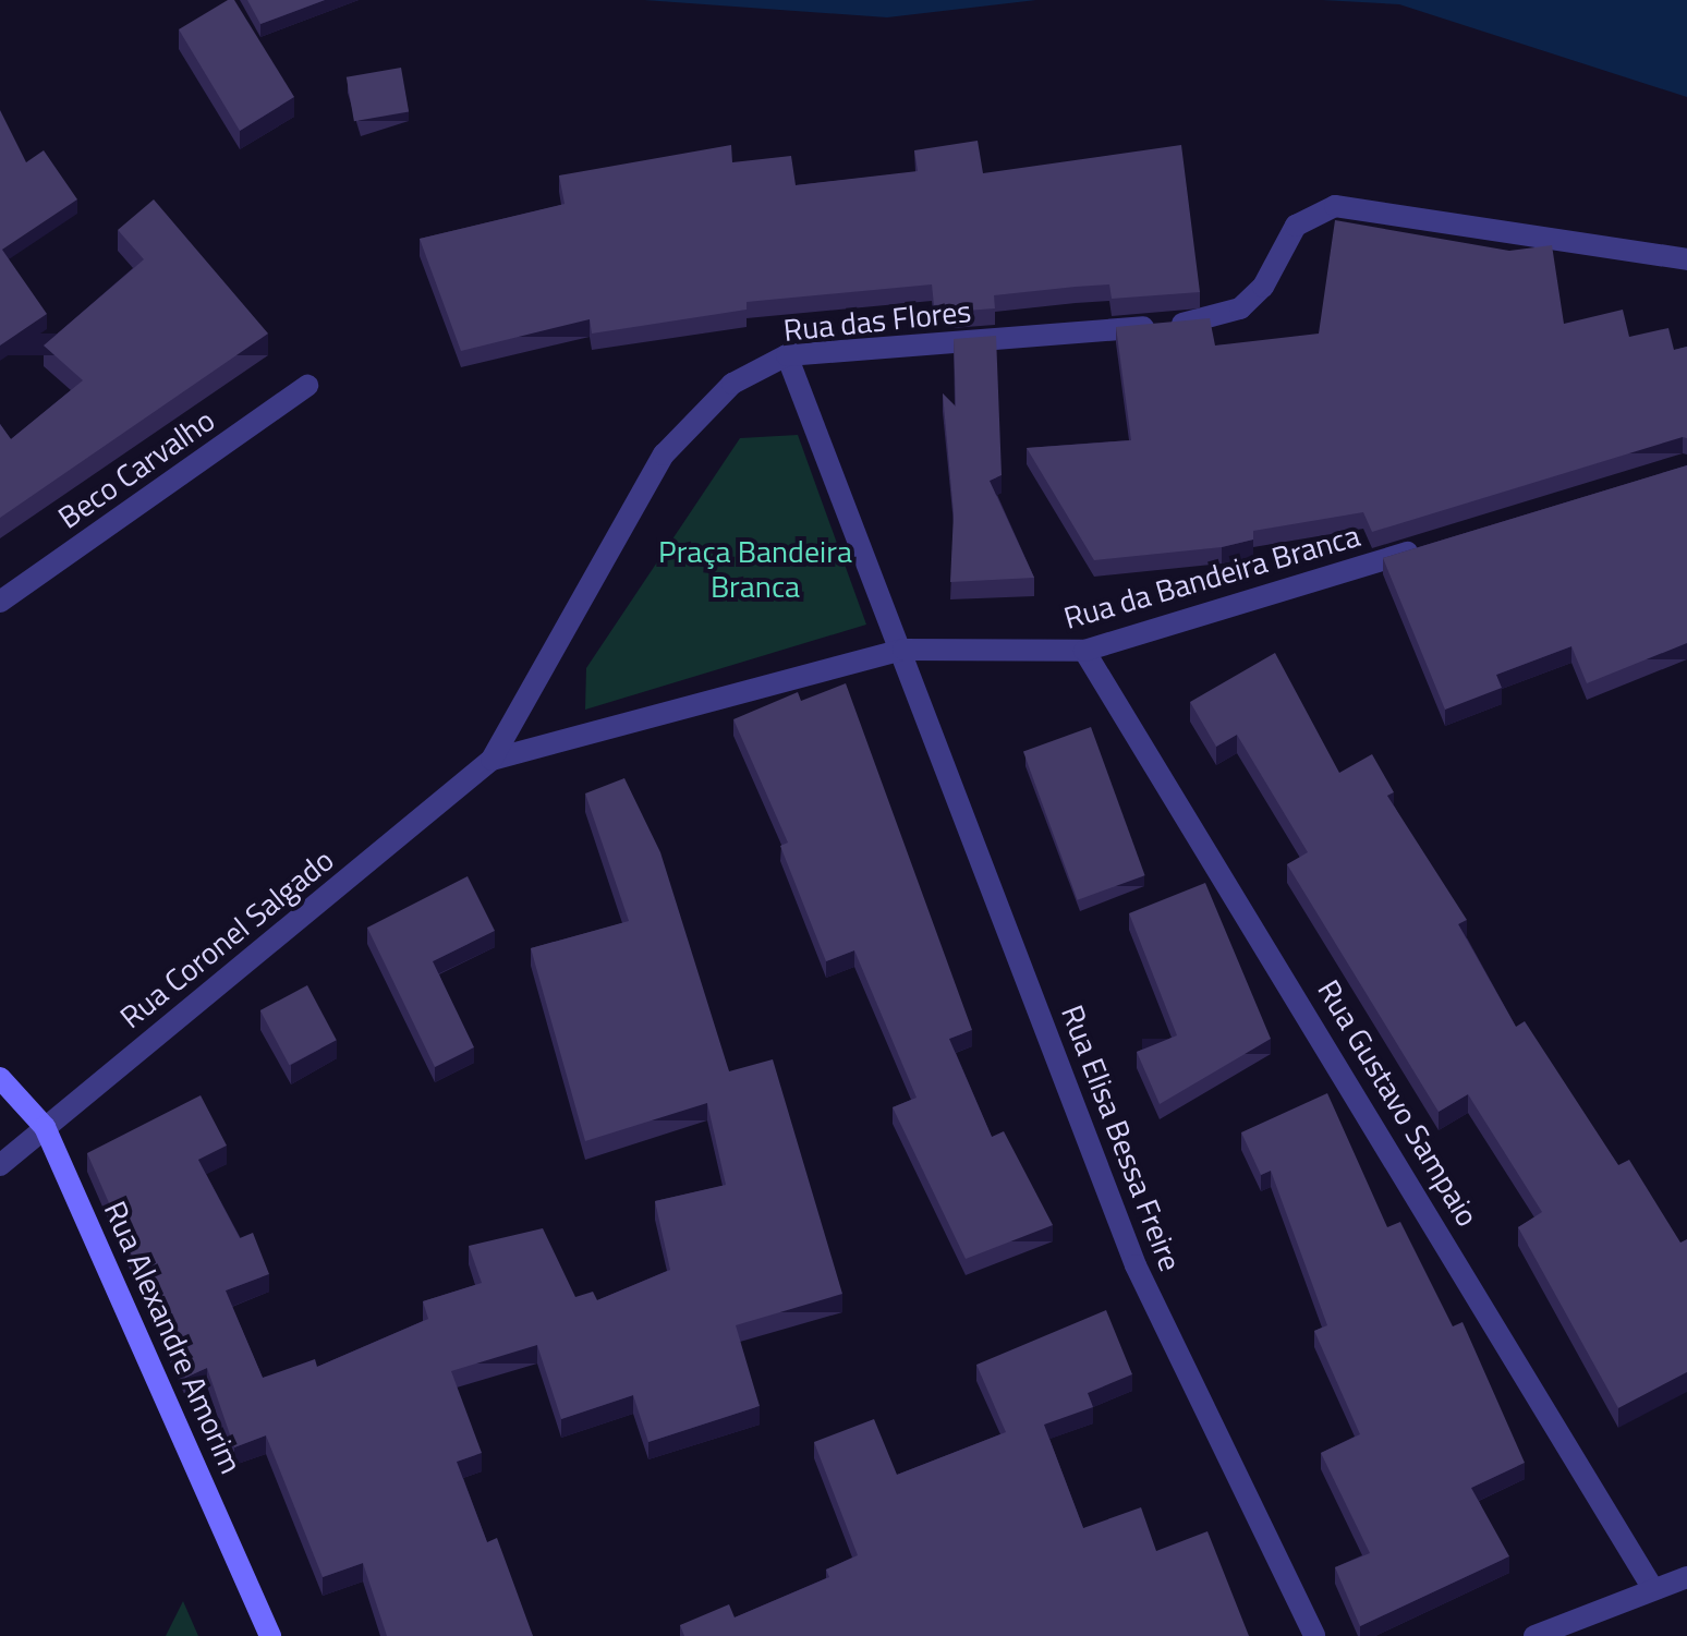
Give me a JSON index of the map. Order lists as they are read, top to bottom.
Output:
{
  "streets": {
    "street": [
      "Rua das Flores",
      "Beco Carvalho",
      "Rua da Bandeira Branca",
      "Rua Coronel Salgado",
      "Rua Gustavo Sampaio",
      "Rua Elisa Bessa Freire",
      "Rua Alexandre Amorim"
    ]
  },
  "crossings": [
    ["Rua das Flores", "Rua da Bandeira Branca"],
    ["Rua das Flores", "Rua Coronel Salgado"],
    ["Rua das Flores", "Rua Elisa Bessa Freire"],
    ["Rua da Bandeira Branca", "Rua Coronel Salgado"],
    ["Rua da Bandeira Branca", "Rua Gustavo Sampaio"],
    ["Rua da Bandeira Branca", "Rua Elisa Bessa Freire"],
    ["Rua Coronel Salgado", "Rua Alexandre Amorim"]
  ],
  "parks": ["Praça Bandeira Branca"]
}
